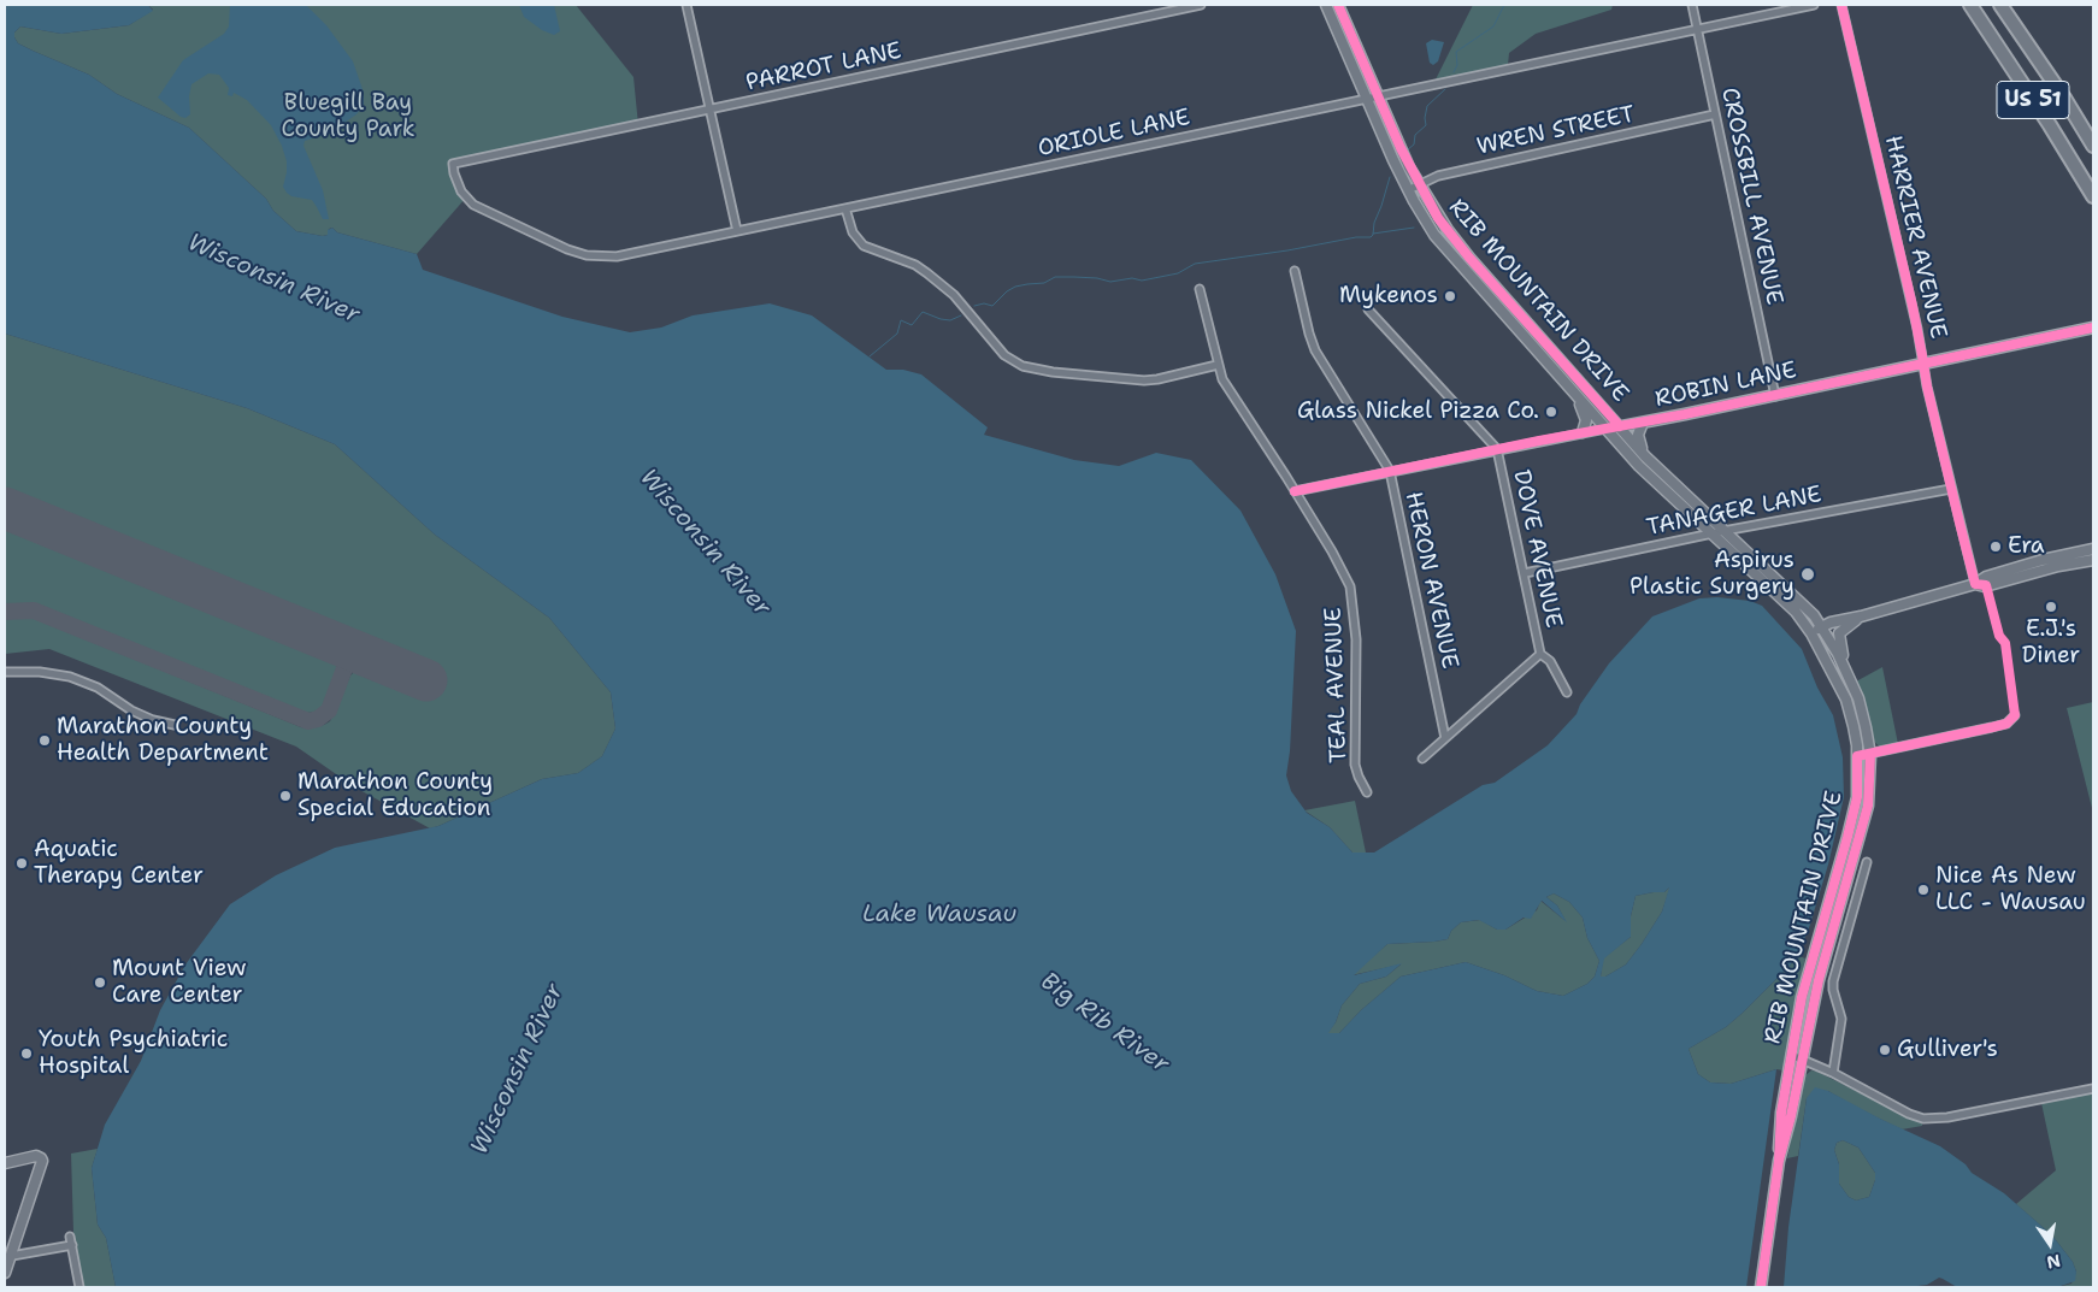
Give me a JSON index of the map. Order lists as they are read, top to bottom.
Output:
{
  "streets": {
    "highway": ["US 51"],
    "main road": ["RIB MOUNTAIN DRIVE", "ROBIN LANE"],
    "street": [
      "PARROT LANE",
      "WREN STREET",
      "ORIOLE LANE",
      "CROSSBILL AVENUE",
      "HARRIER AVENUE",
      "TANAGER LANE",
      "DOVE AVENUE",
      "HERON AVENUE",
      "TEAL AVENUE"
    ]
  },
  "crossings": [
    ["PARROT LANE", "ORIOLE LANE"],
    ["WREN STREET", "CROSSBILL AVENUE"],
    ["WREN STREET", "RIB MOUNTAIN DRIVE"],
    ["ORIOLE LANE", "CROSSBILL AVENUE"],
    ["ORIOLE LANE", "RIB MOUNTAIN DRIVE"],
    ["CROSSBILL AVENUE", "ROBIN LANE"],
    ["HARRIER AVENUE", "ROBIN LANE"],
    ["HARRIER AVENUE", "TANAGER LANE"],
    ["RIB MOUNTAIN DRIVE", "ROBIN LANE"],
    ["RIB MOUNTAIN DRIVE", "TANAGER LANE"],
    ["ROBIN LANE", "DOVE AVENUE"],
    ["ROBIN LANE", "HERON AVENUE"],
    ["ROBIN LANE", "TEAL AVENUE"],
    ["TANAGER LANE", "DOVE AVENUE"]
  ],
  "water": ["Wisconsin River", "Lake Wausau", "Big Rib River"],
  "parks": ["Bluegill Bay County Park"],
  "places": [
    "Mykenos",
    "Glass Nickel Pizza Co.",
    "Era",
    "Aspirus Plastic Surgery",
    "E.J.'s Diner",
    "Marathon County Health Department",
    "Marathon County Special Education",
    "Aquatic Therapy Center",
    "Nice As New LLC - Wausau",
    "Mount View Care Center",
    "Gulliver's",
    "Youth Psychiatric Hospital"
  ],
  "north": "bottom"
}
